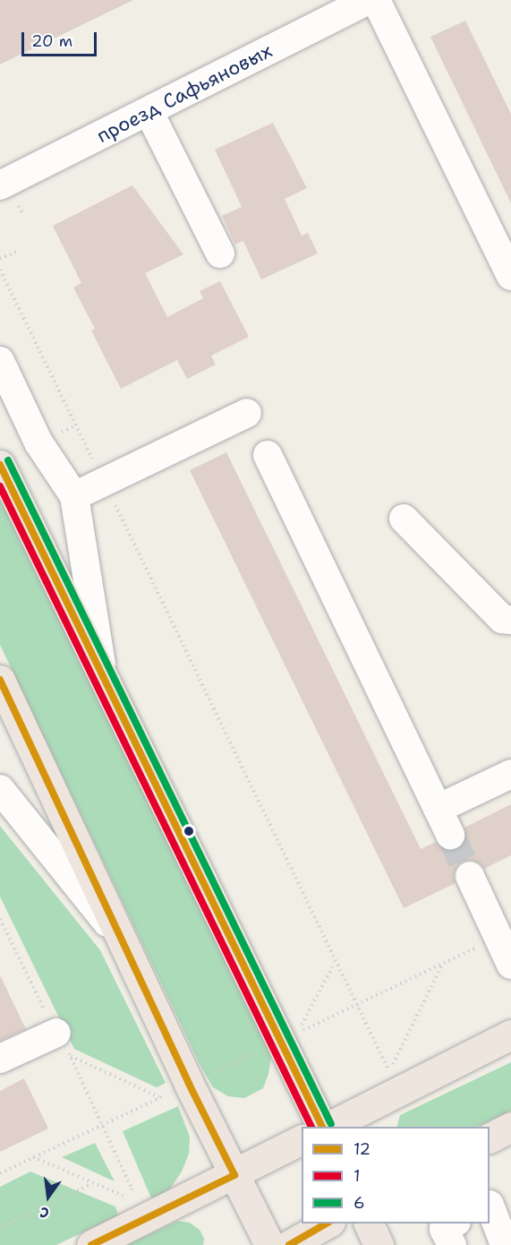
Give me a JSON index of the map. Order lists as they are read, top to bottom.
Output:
{
  "streets": {
    "street": ["проезд Сафьяновых"]
  },
  "lines": ["transit line 6", "transit line 12", "transit line 1"],
  "legend": ["12", "1", "6"],
  "scale_bar": "20 m",
  "north": "bottom"
}
